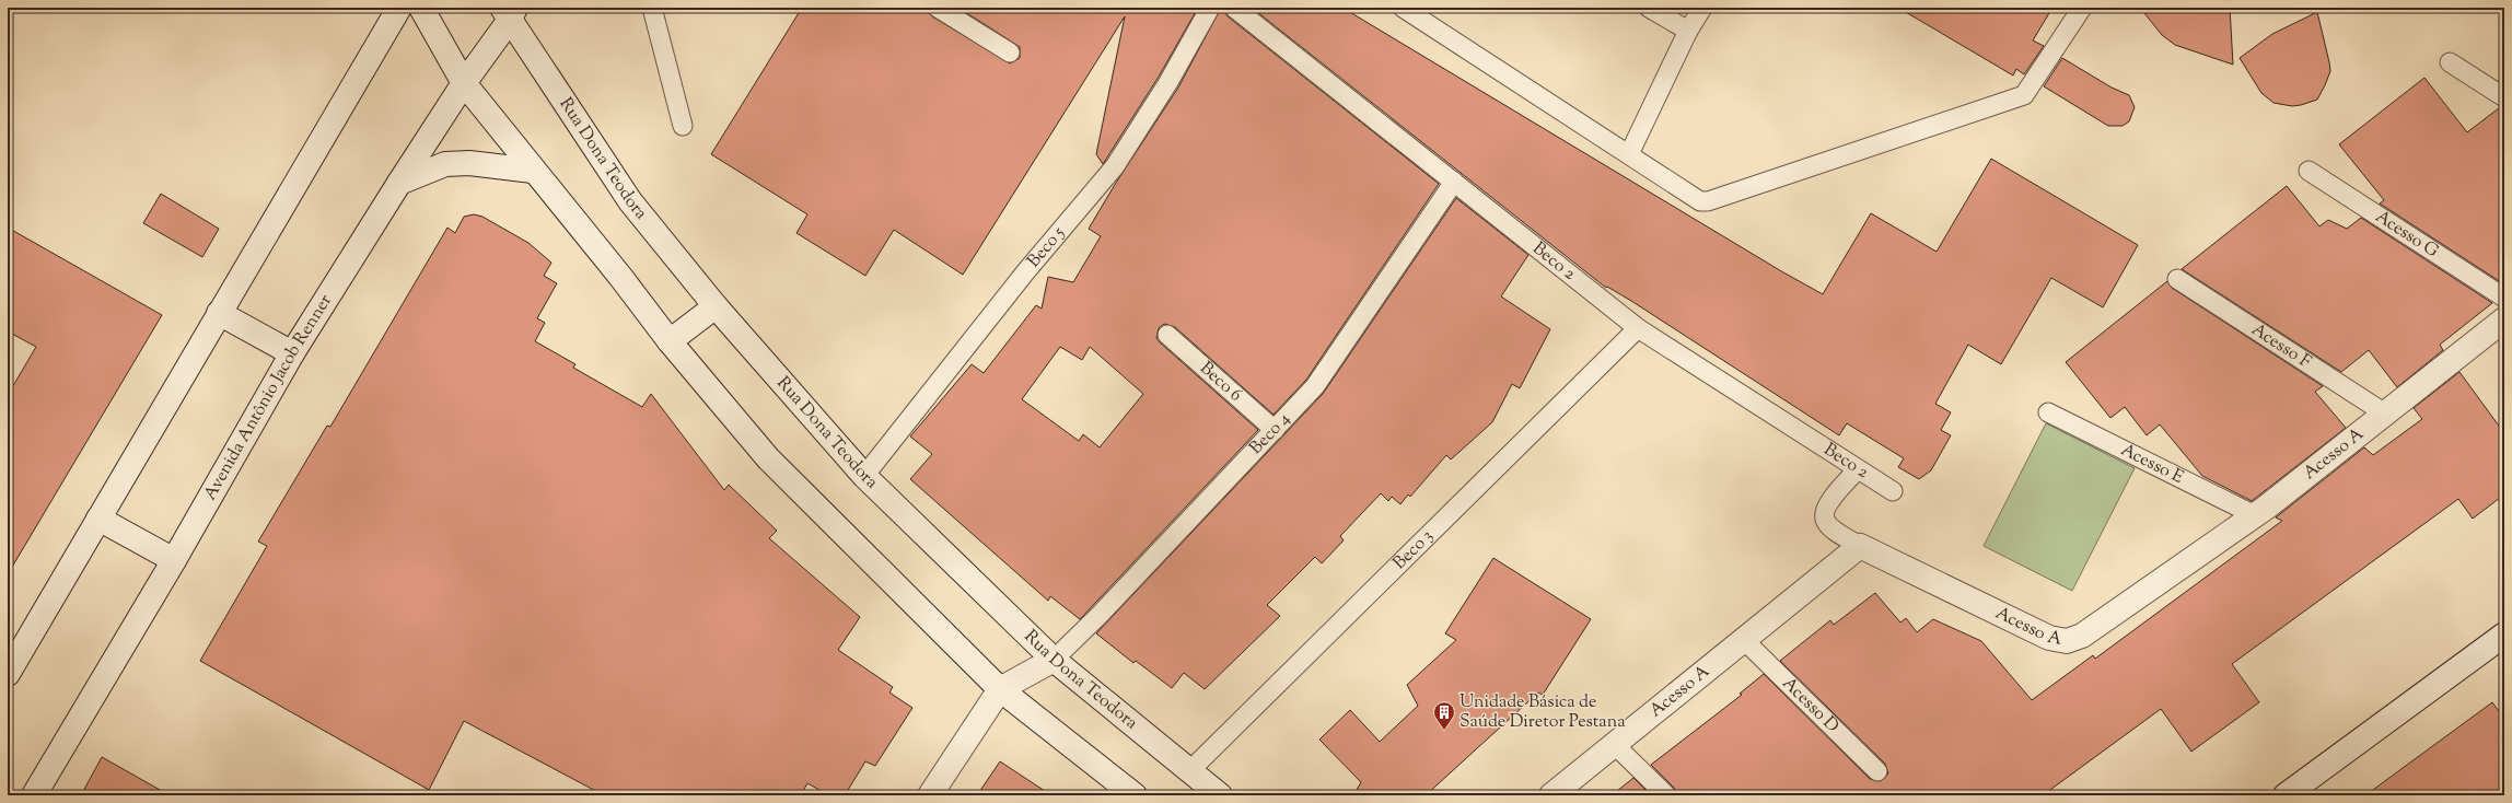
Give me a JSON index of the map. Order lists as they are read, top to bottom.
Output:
{
  "streets": {
    "main road": ["Rua Dona Teodora", "Avenida Antônio Jacob Renner", "Acesso A"],
    "lane": [
      "Acesso G",
      "Beco 5",
      "Beco 2",
      "Acesso F",
      "Beco 6",
      "Beco 4",
      "Acesso E",
      "Beco 3",
      "Acesso D"
    ]
  },
  "crossings": [
    ["Rua Dona Teodora", "Beco 5"],
    ["Rua Dona Teodora", "Avenida Antônio Jacob Renner"],
    ["Rua Dona Teodora", "Beco 4"],
    ["Rua Dona Teodora", "Beco 3"],
    ["Beco 2", "Beco 4"],
    ["Beco 2", "Beco 3"],
    ["Acesso F", "Acesso A"],
    ["Beco 6", "Beco 4"],
    ["Acesso A", "Acesso E"],
    ["Acesso A", "Acesso D"]
  ],
  "places": {
    "building": ["Unidade Básica de Saúde Diretor Pestana"]
  }
}
